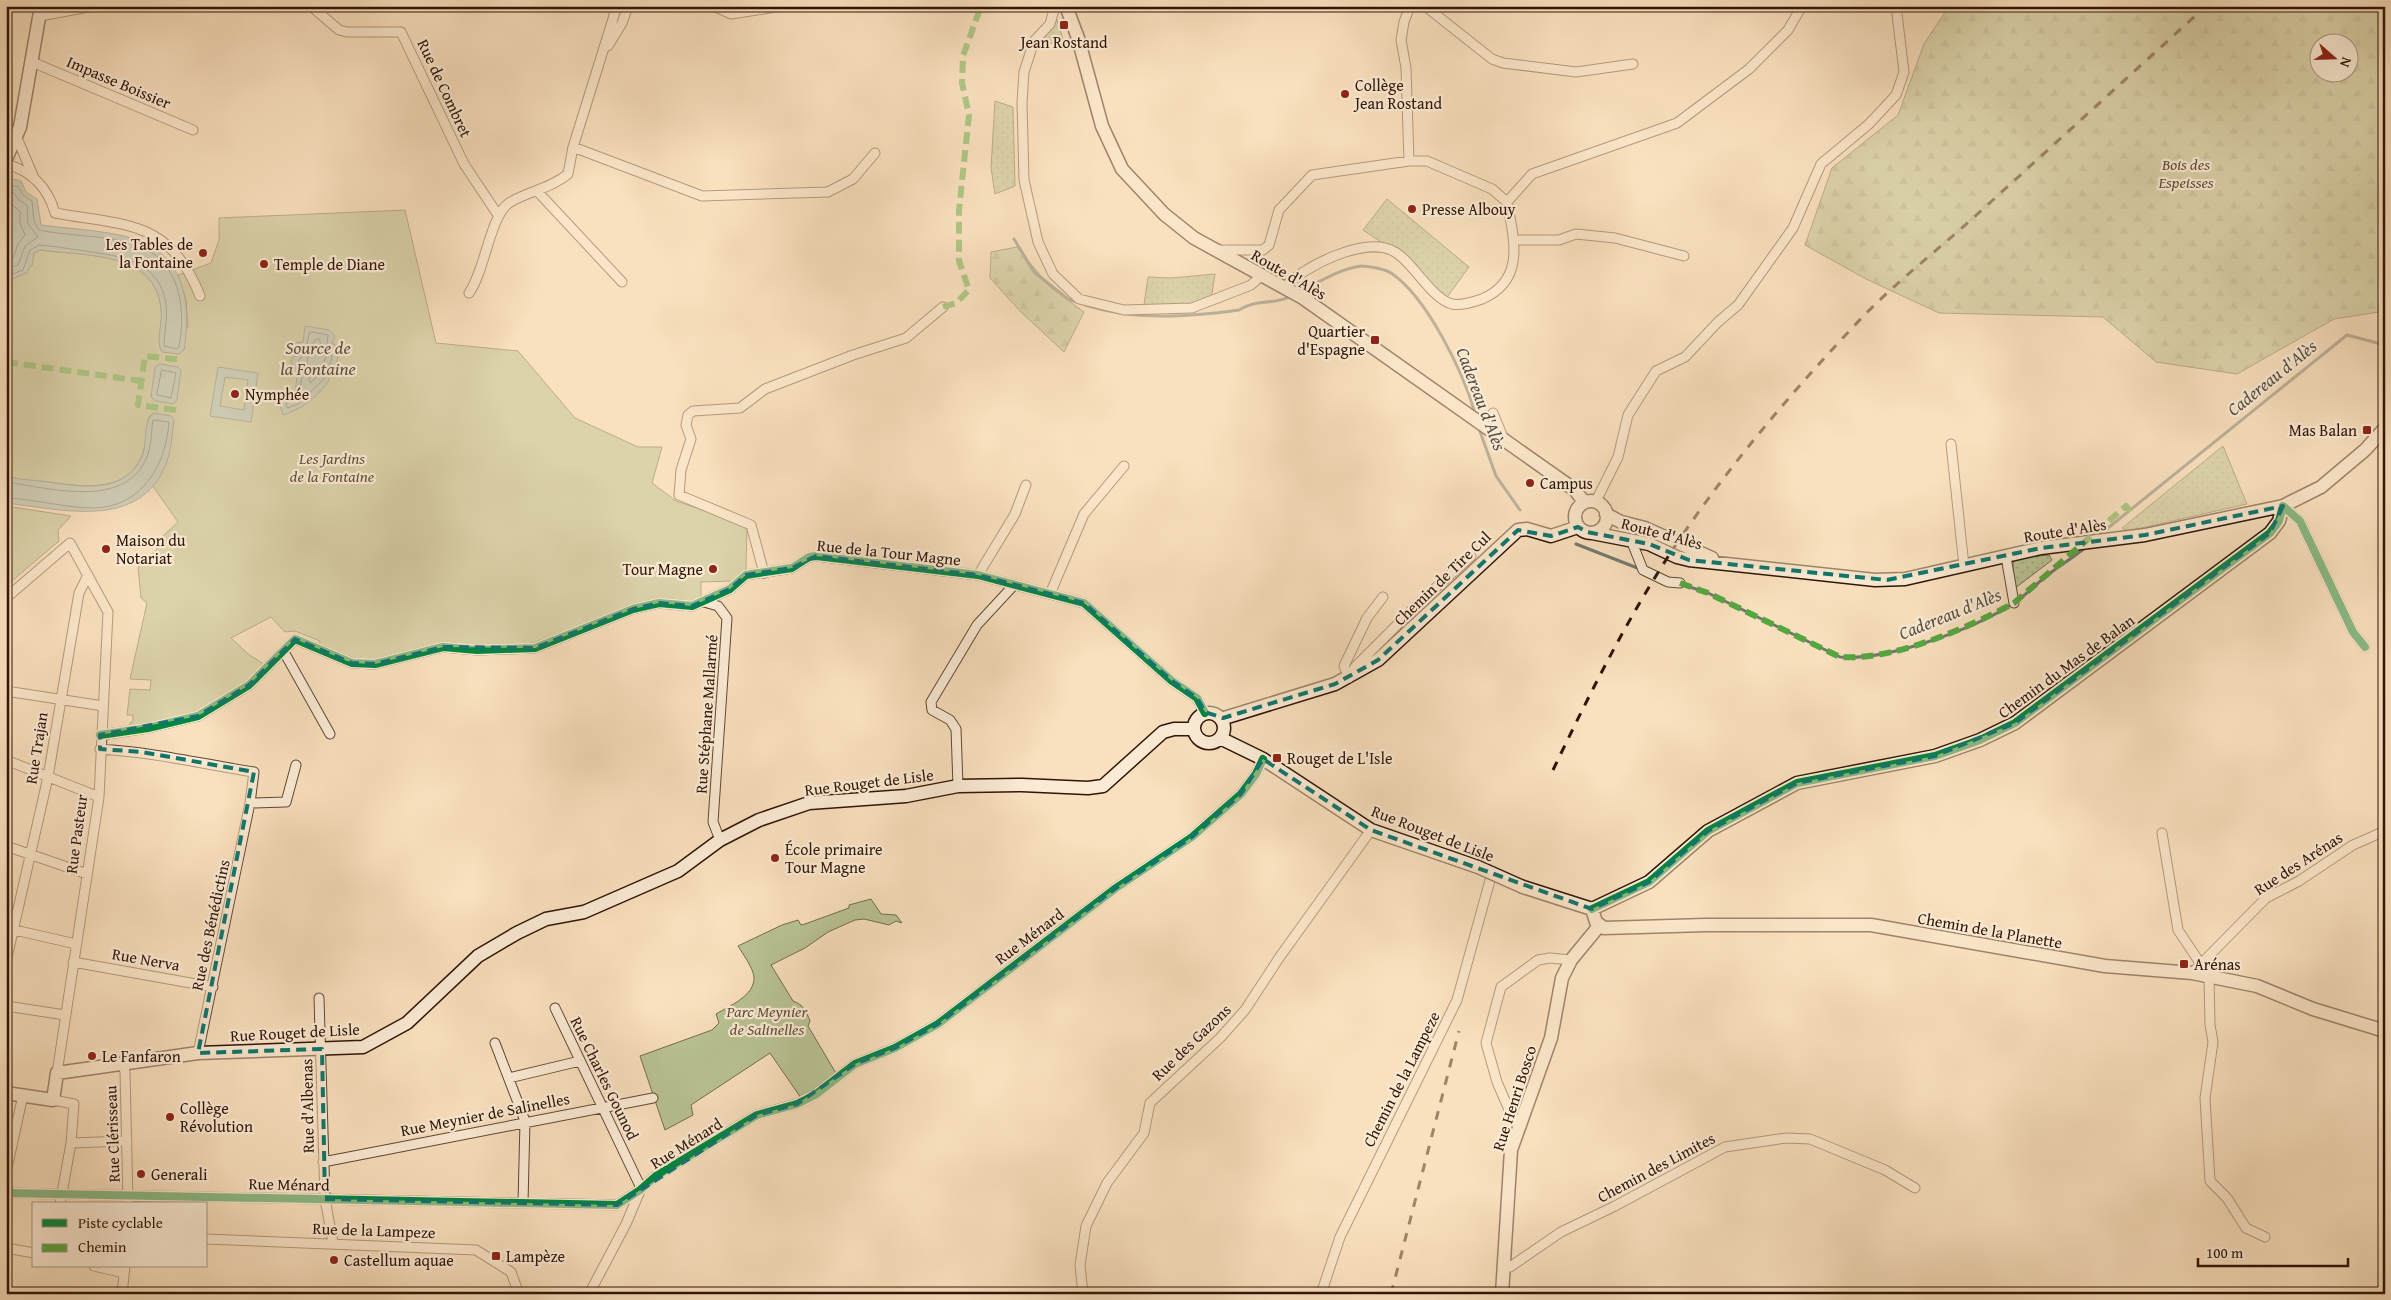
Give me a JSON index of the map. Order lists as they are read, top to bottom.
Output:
{
  "streets": {
    "street": [
      "Impasse Boissier",
      "Rue de Combret",
      "Route d'Alès",
      "Rue de la Tour Magne",
      "Chemin de Tire Cul",
      "Chemin du Mas de Balan",
      "Rue Stéphane Mallarmé",
      "Rue Trajan",
      "Rue Rouget de Lisle",
      "Rue Pasteur",
      "Rue des Arénas",
      "Rue des Bénédictins",
      "Chemin de la Planette",
      "Rue Ménard",
      "Rue Nerva",
      "Rue des Gazons",
      "Rue Charles Gounod",
      "Chemin de la Lampeze",
      "Rue Henri Bosco",
      "Rue d'Albenas",
      "Rue Meynier de Salinelles",
      "Rue Clérisseau",
      "Chemin des Limites",
      "Rue de la Lampeze"
    ]
  },
  "crossings": [
    ["Route d'Alès", "Chemin de Tire Cul"],
    ["Route d'Alès", "Chemin du Mas de Balan"],
    ["Rue de la Tour Magne", "Chemin de Tire Cul"],
    ["Rue de la Tour Magne", "Rue Stéphane Mallarmé"],
    ["Rue de la Tour Magne", "Rue Rouget de Lisle"],
    ["Rue de la Tour Magne", "Rue Pasteur"],
    ["Chemin de Tire Cul", "Rue Rouget de Lisle"],
    ["Chemin du Mas de Balan", "Rue Rouget de Lisle"],
    ["Rue Stéphane Mallarmé", "Rue Rouget de Lisle"],
    ["Rue Trajan", "Rue Pasteur"],
    ["Rue Rouget de Lisle", "Rue Pasteur"],
    ["Rue Rouget de Lisle", "Rue des Bénédictins"],
    ["Rue Rouget de Lisle", "Rue Ménard"],
    ["Rue Rouget de Lisle", "Rue des Gazons"],
    ["Rue Rouget de Lisle", "Chemin de la Lampeze"],
    ["Rue Rouget de Lisle", "Rue d'Albenas"],
    ["Rue Rouget de Lisle", "Rue Clérisseau"],
    ["Rue Pasteur", "Rue des Bénédictins"],
    ["Rue Pasteur", "Rue Nerva"],
    ["Rue des Arénas", "Chemin de la Planette"],
    ["Rue des Bénédictins", "Rue Nerva"],
    ["Chemin de la Planette", "Rue Henri Bosco"],
    ["Rue Ménard", "Rue Charles Gounod"],
    ["Rue Ménard", "Rue d'Albenas"],
    ["Rue Ménard", "Rue Clérisseau"],
    ["Rue Charles Gounod", "Rue Meynier de Salinelles"],
    ["Rue Henri Bosco", "Chemin des Limites"],
    ["Rue d'Albenas", "Rue Meynier de Salinelles"],
    ["Rue d'Albenas", "Rue de la Lampeze"]
  ],
  "water": ["Source de la Fontaine", "Cadereau d'Alès"],
  "parks": ["Bois des Espeisses", "Les Jardins de la Fontaine", "Parc Meynier de Salinelles"],
  "places": {
    "transit": [
      "Jean Rostand",
      "Quartier d'Espagne",
      "Mas Balan",
      "Rouget de L'Isle",
      "Arénas",
      "Lampèze"
    ],
    "other": [
      "Collège Jean Rostand",
      "Presse Albouy",
      "Les Tables de la Fontaine",
      "Temple de Diane",
      "Nymphée",
      "Campus",
      "Maison du Notariat",
      "Tour Magne",
      "École primaire Tour Magne",
      "Le Fanfaron",
      "Collège Révolution",
      "Generali",
      "Castellum aquae"
    ]
  },
  "legend": ["Piste cyclable", "Chemin"],
  "scale_bar": "100 m",
  "north": "right"
}
